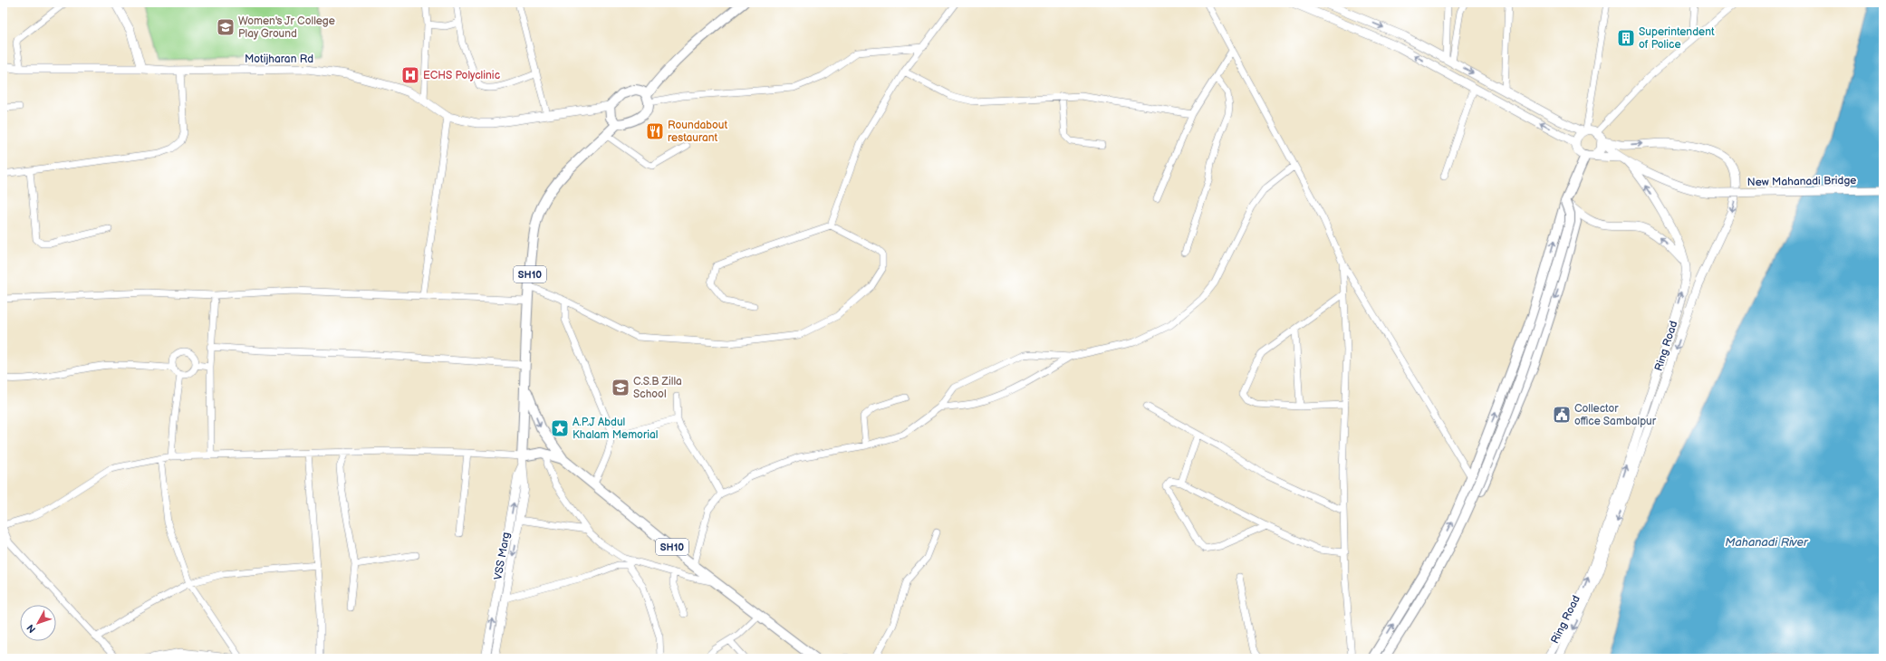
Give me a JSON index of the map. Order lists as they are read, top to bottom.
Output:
{
  "streets": {
    "main road": [
      "Motijharan Rd",
      "New Mahanadi Bridge",
      "SH10",
      "Ring Road",
      "VSS Marg"
    ]
  },
  "crossings": [
    ["Motijharan Rd", "SH10"],
    ["New Mahanadi Bridge", "Ring Road"],
    ["SH10", "VSS Marg"]
  ],
  "water": ["Mahanadi River"],
  "places": {
    "school or university": ["Women's Jr College Play Ground", "C.S.B Zilla School"],
    "building": ["Superintendent of Police"],
    "hospital": ["ECHS Polyclinic"],
    "restaurant": ["Roundabout restaurant"],
    "public building": ["Collector office Sambalpur"],
    "place": ["A.P.J Abdul Khalam Memorial"]
  },
  "north": "bottom left"
}
